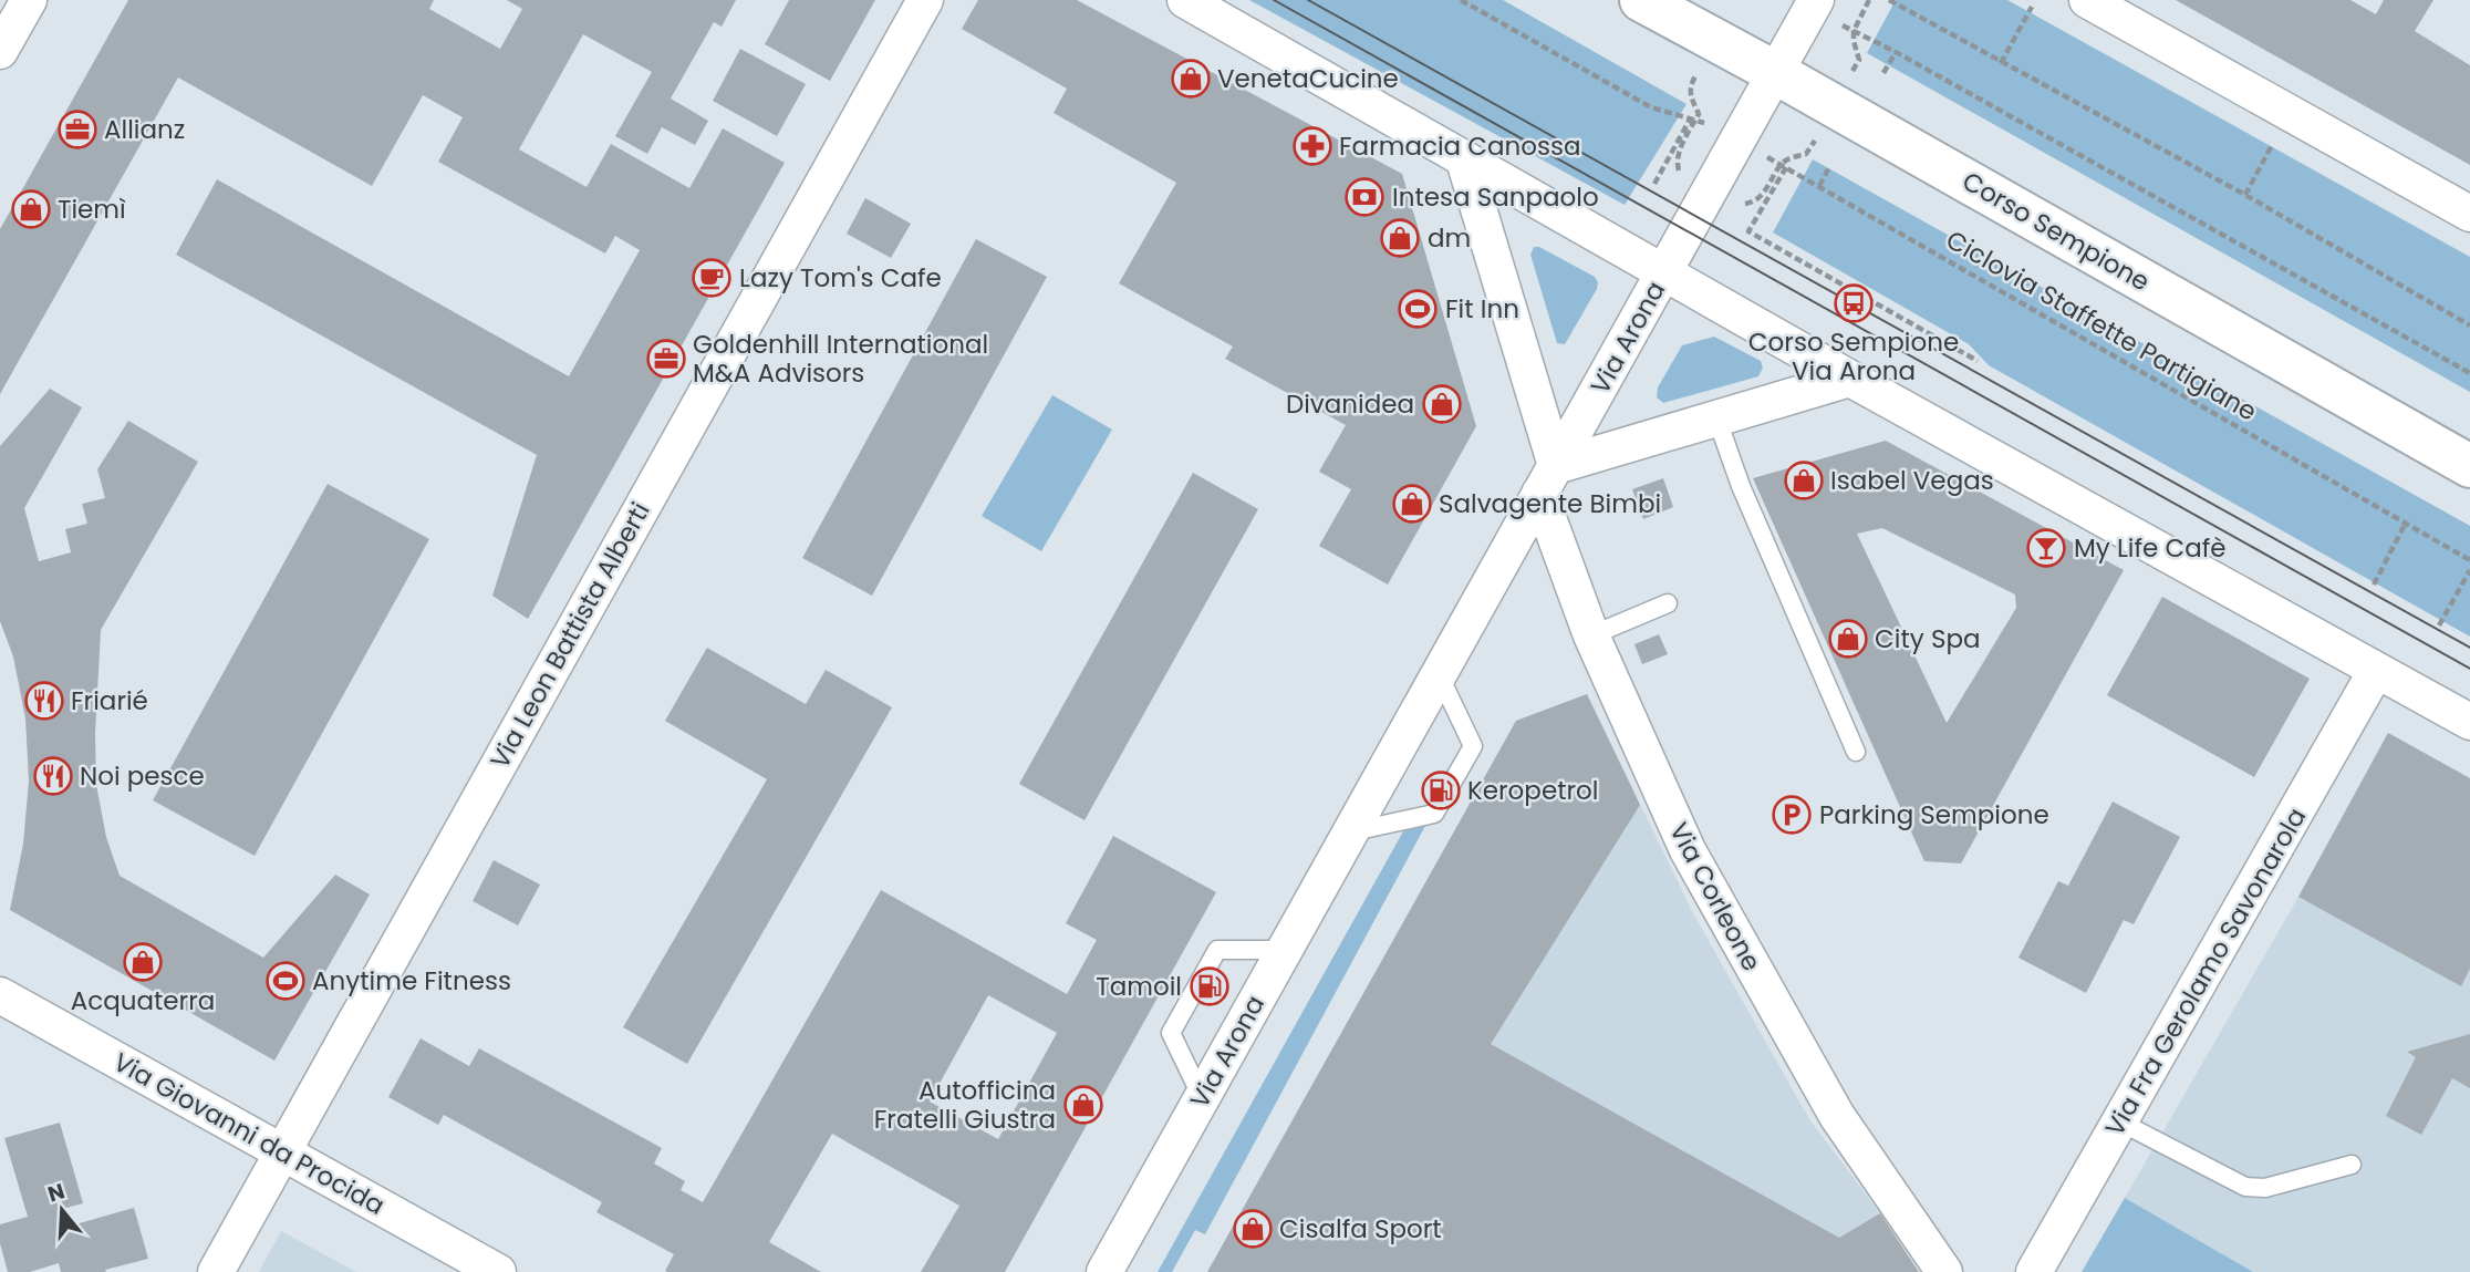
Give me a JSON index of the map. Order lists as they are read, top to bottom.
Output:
{
  "streets": {
    "main road": ["Corso Sempione"],
    "street": [
      "Via Arona",
      "Via Leon Battista Alberti",
      "Via Corleone",
      "Via Fra Gerolamo Savonarola",
      "Via Giovanni da Procida"
    ],
    "path": ["Ciclovia Staffette Partigiane"]
  },
  "crossings": [
    ["Corso Sempione", "Via Arona"],
    ["Via Arona", "Via Corleone"],
    ["Via Leon Battista Alberti", "Via Giovanni da Procida"]
  ],
  "places": {
    "shop": [
      "VenetaCucine",
      "Tiemì",
      "dm",
      "Divanidea",
      "Isabel Vegas",
      "Salvagente Bimbi",
      "City Spa",
      "Acquaterra",
      "Autofficina Fratelli Giustra",
      "Cisalfa Sport"
    ],
    "office": ["Allianz", "Goldenhill International M&A Advisors"],
    "pharmacy": ["Farmacia Canossa"],
    "bank": ["Intesa Sanpaolo"],
    "cafe": ["Lazy Tom's Cafe"],
    "bus stop": ["Corso Sempione Via Arona"],
    "sports": ["Fit Inn", "Anytime Fitness"],
    "bar": ["My Life Cafè"],
    "restaurant": ["Friarié", "Noi pesce"],
    "fuel station": ["Keropetrol", "Tamoil"],
    "parking": ["Parking Sempione"]
  },
  "north": "top"
}
